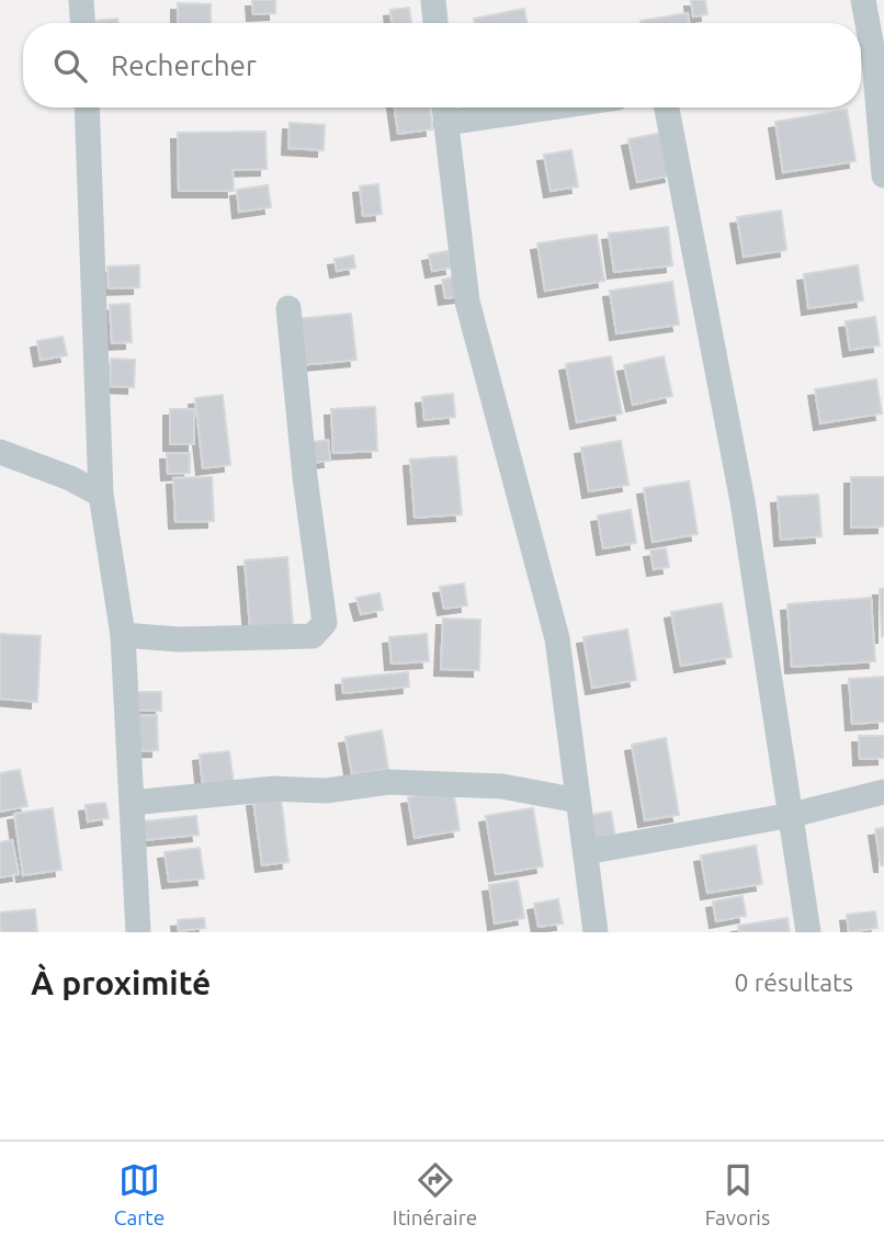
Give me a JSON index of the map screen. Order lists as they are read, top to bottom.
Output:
{
  "page": {
    "search": "Rechercher",
    "heading": ["À proximité", "0 résultats"],
    "nav": ["Carte", "Itinéraire", "Favoris"]
  }
}
